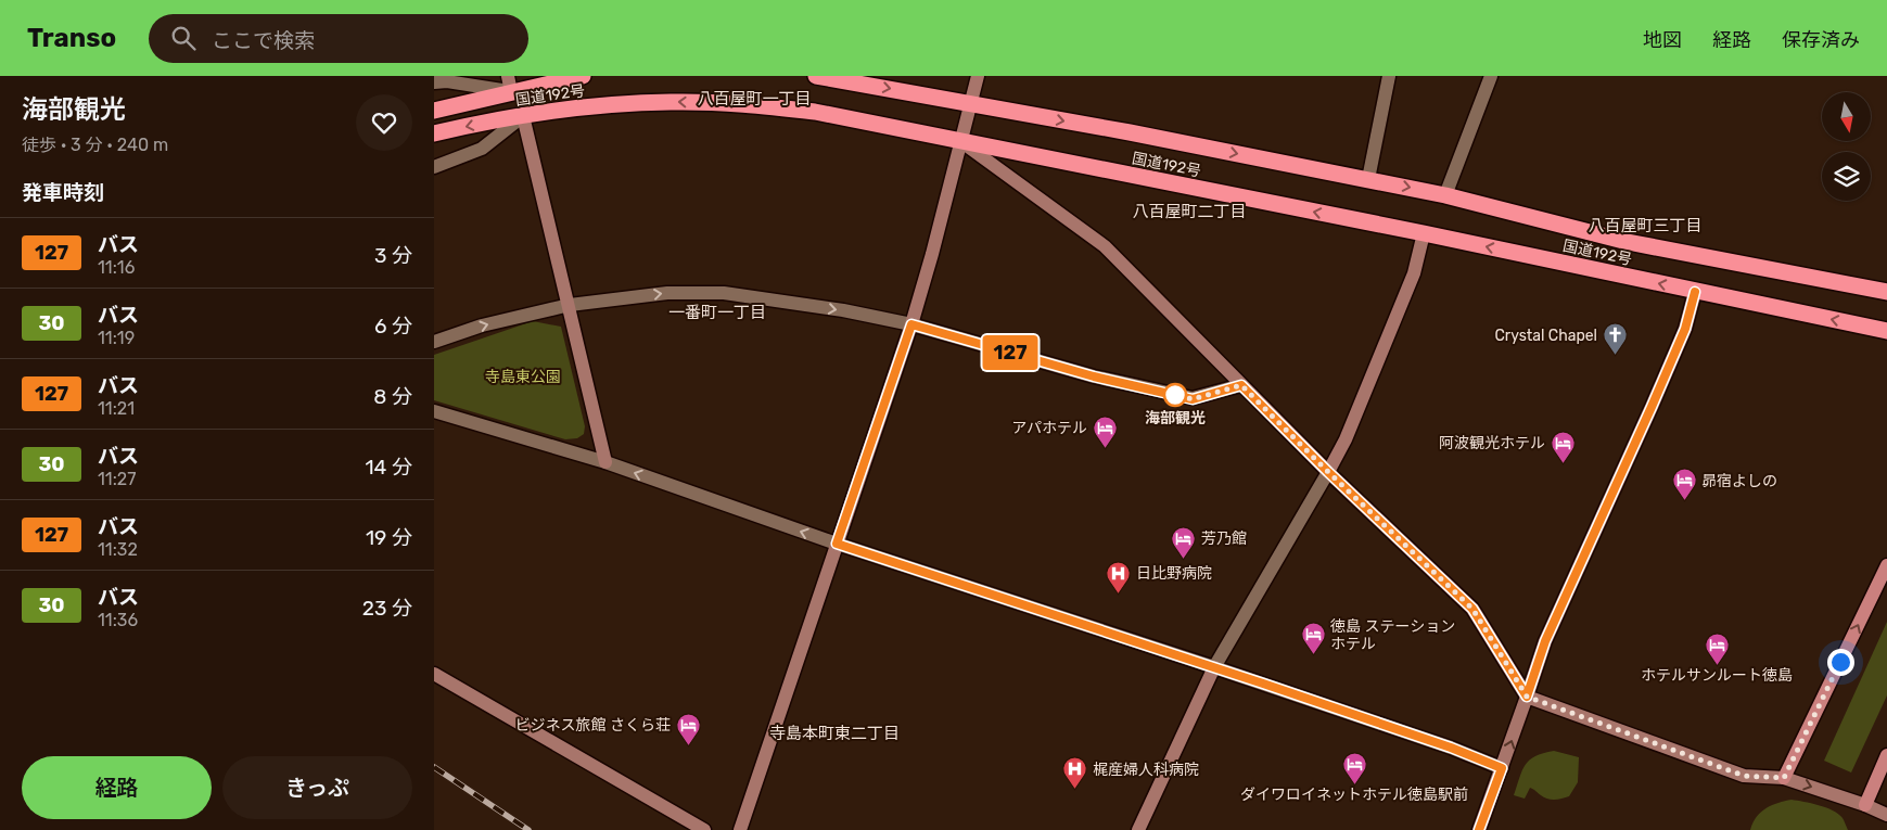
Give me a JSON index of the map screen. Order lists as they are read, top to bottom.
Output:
{
  "streets": {
    "highway": ["国道192号"]
  },
  "districts": [
    "八百屋町一丁目",
    "八百屋町二丁目",
    "八百屋町三丁目",
    "一番町一丁目",
    "寺島本町東二丁目"
  ],
  "parks": ["寺島東公園"],
  "places": {
    "church": ["Crystal Chapel"],
    "other": ["海部観光"],
    "hotel": [
      "アパホテル",
      "阿波観光ホテル",
      "昴宿よしの",
      "芳乃館",
      "徳島 ステーション ホテル",
      "ホテルサンルート徳島",
      "ビジネス旅館 さくら荘",
      "ダイワロイネットホテル徳島駅前"
    ],
    "hospital": ["日比野病院", "梶産婦人科病院"]
  },
  "lines": ["bus line 127"],
  "north": "bottom",
  "page": {
    "header": "Transo",
    "search": "ここで検索",
    "nav": ["地図", "経路", "保存済み"],
    "heading": [
      ["海部観光", "徒歩 · 3 分 · 240 m"],
      "発車時刻"
    ],
    "on_map": "127",
    "list": [
      {
        "mark": "127",
        "name": "バス",
        "note": "11:16",
        "value": "3 分"
      },
      {
        "mark": "30",
        "name": "バス",
        "note": "11:19",
        "value": "6 分"
      },
      {
        "mark": "127",
        "name": "バス",
        "note": "11:21",
        "value": "8 分"
      },
      {
        "mark": "30",
        "name": "バス",
        "note": "11:27",
        "value": "14 分"
      },
      {
        "mark": "127",
        "name": "バス",
        "note": "11:32",
        "value": "19 分"
      },
      {
        "mark": "30",
        "name": "バス",
        "note": "11:36",
        "value": "23 分"
      }
    ],
    "buttons": ["経路", "きっぷ"]
  }
}
